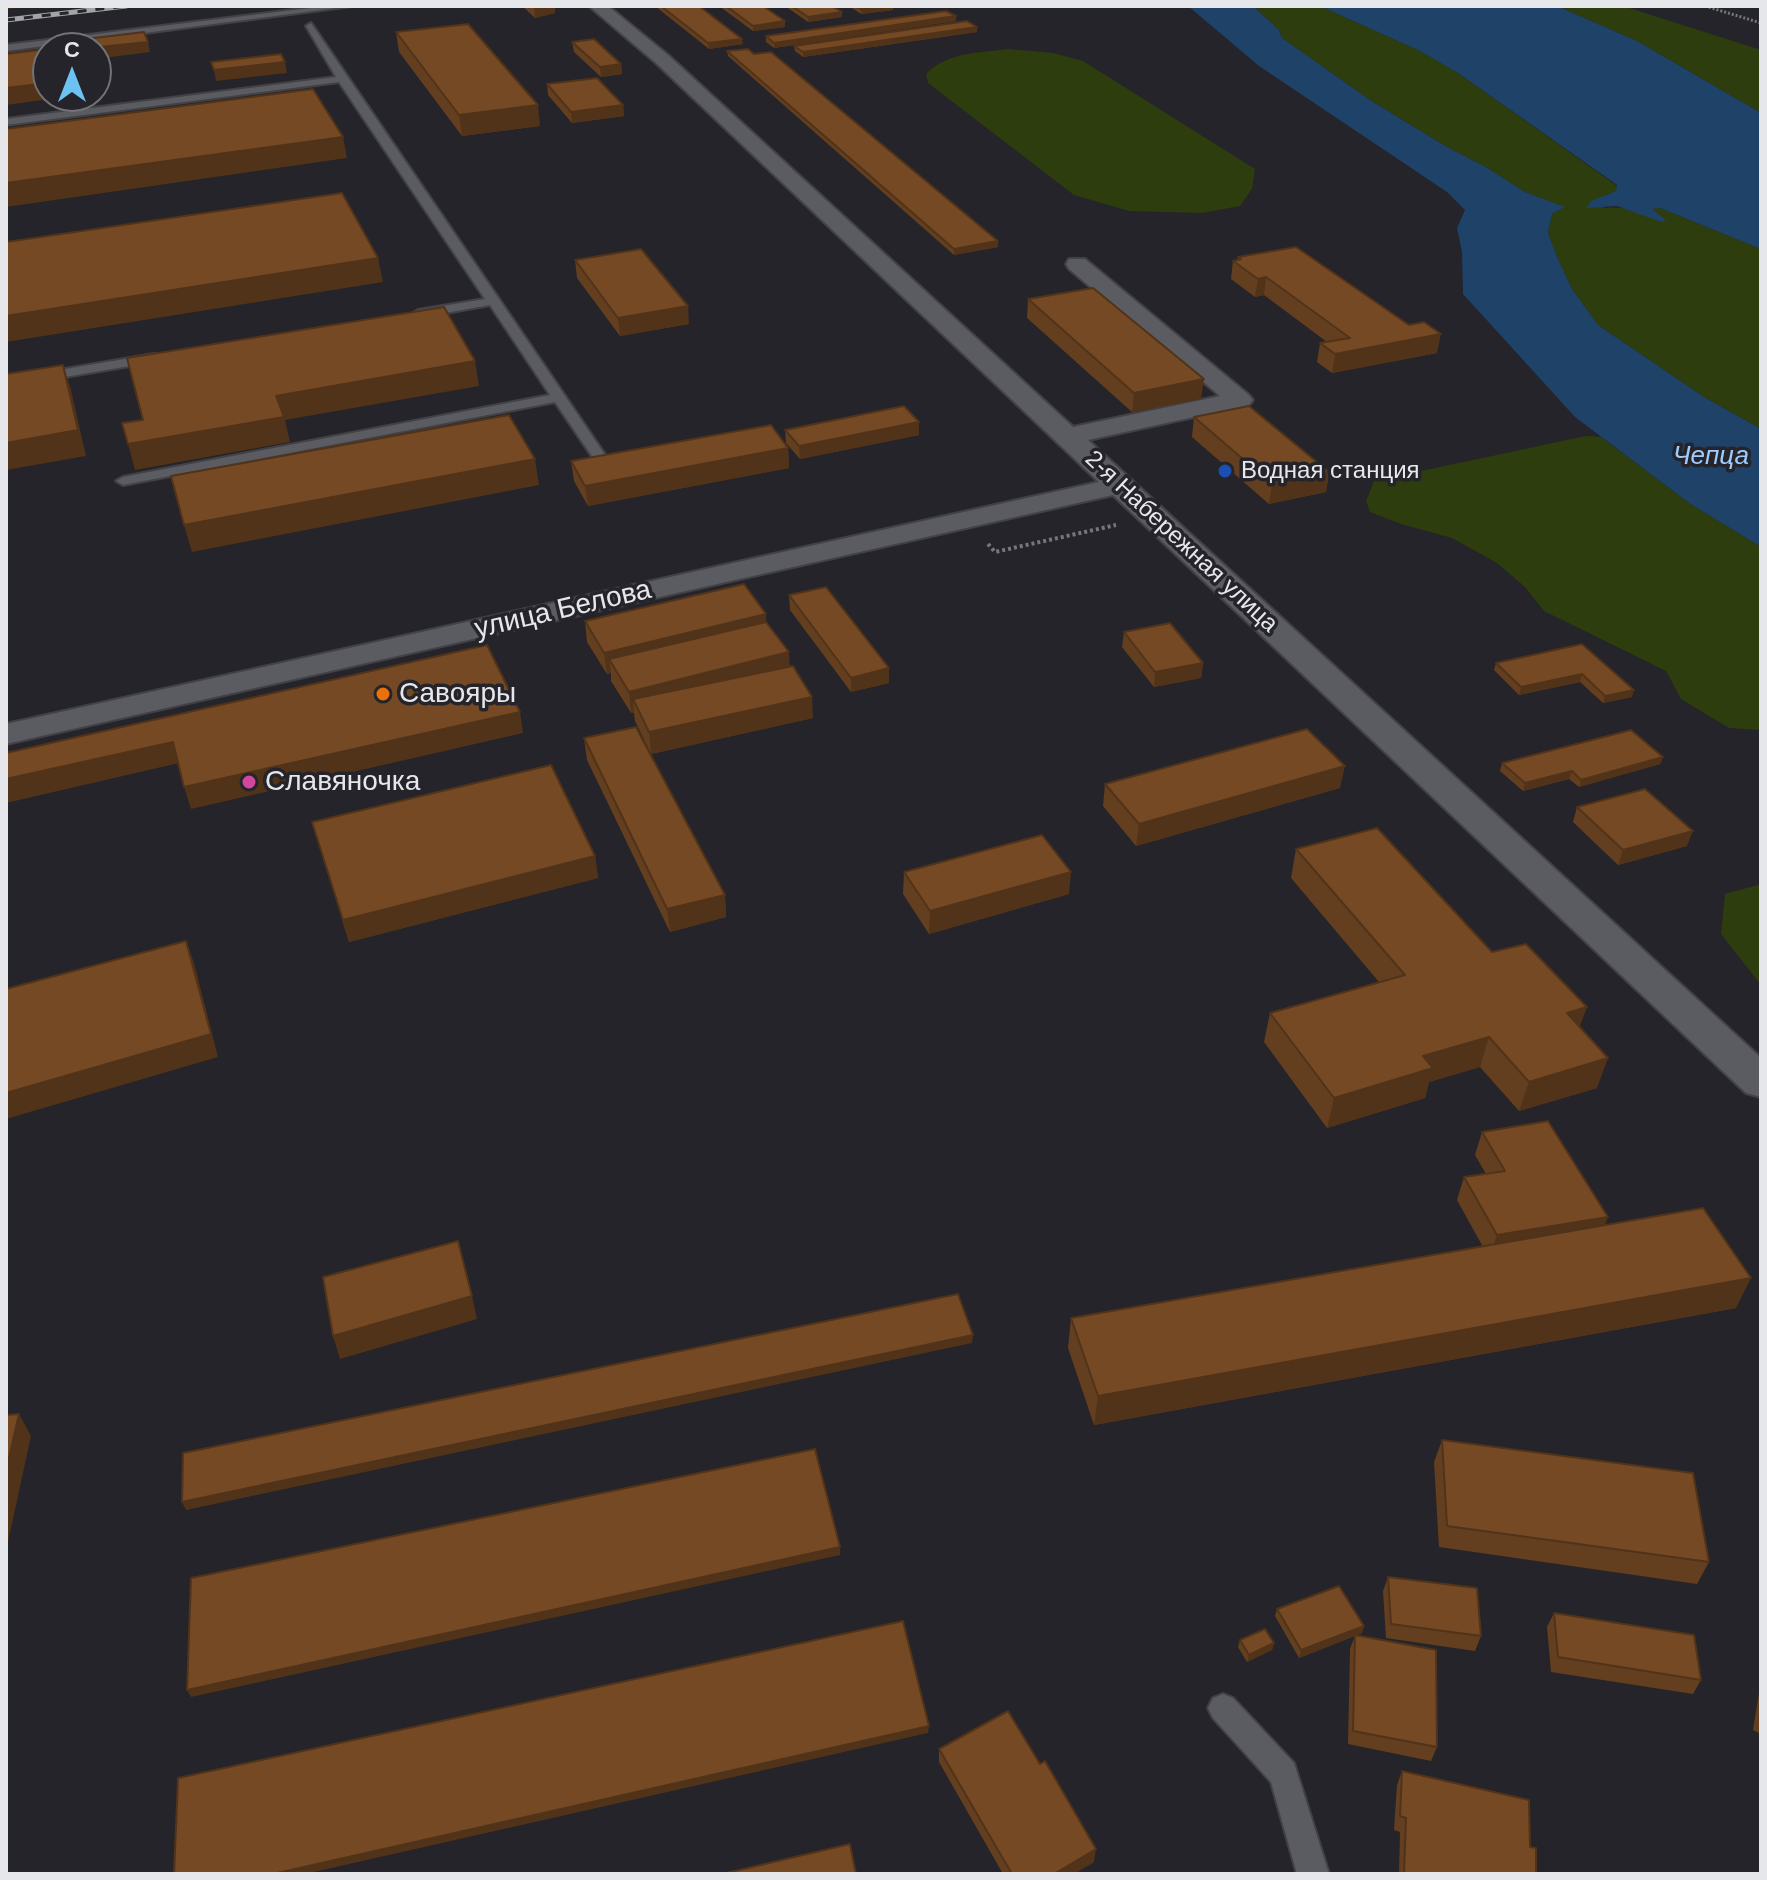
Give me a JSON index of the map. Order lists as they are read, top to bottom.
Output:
{
  "streets": {
    "street": ["2-я Набережная улица", "улица Белова"]
  },
  "crossings": [
    ["2-я Набережная улица", "улица Белова"]
  ],
  "water": ["Чепца"],
  "places": ["Водная станция", "Савояры", "Славяночка"],
  "north": "top"
}
